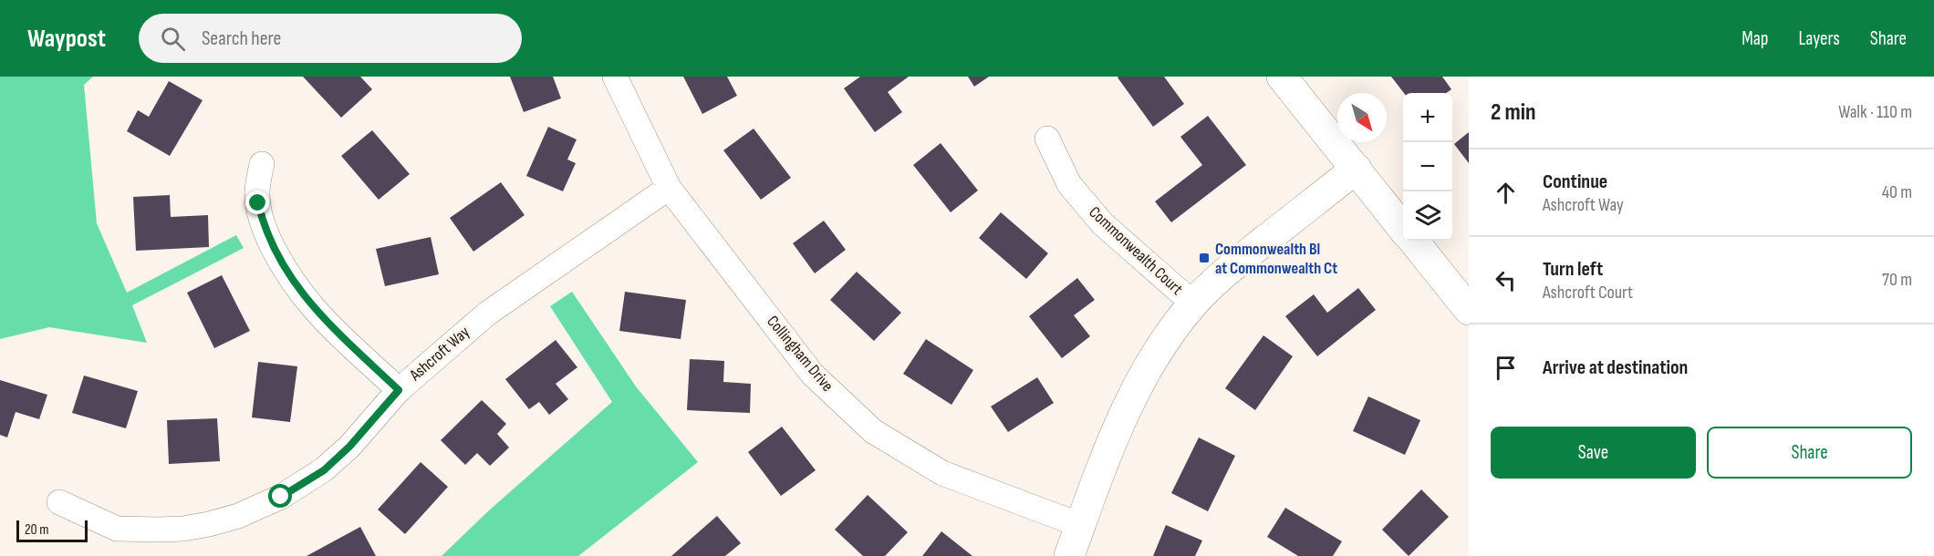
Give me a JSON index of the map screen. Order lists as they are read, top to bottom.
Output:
{
  "streets": {
    "street": ["Commonwealth Court", "Ashcroft Way", "Collingham Drive"]
  },
  "crossings": [
    ["Ashcroft Way", "Collingham Drive"]
  ],
  "places": {
    "transit": ["Commonwealth Bl at Commonwealth Ct"]
  },
  "scale_bar": "20 m",
  "north": "bottom right",
  "page": {
    "header": "Waypost",
    "search": "Search here",
    "nav": ["Map", "Layers", "Share"],
    "heading": ["2 min", "Walk · 110 m"],
    "map_buttons": ["+", "−"],
    "list": [
      ["Continue", "Ashcroft Way", "40 m"],
      ["Turn left", "Ashcroft Court", "70 m"],
      "Arrive at destination"
    ],
    "buttons": ["Save", "Share"],
    "scale": "20 m"
  }
}
